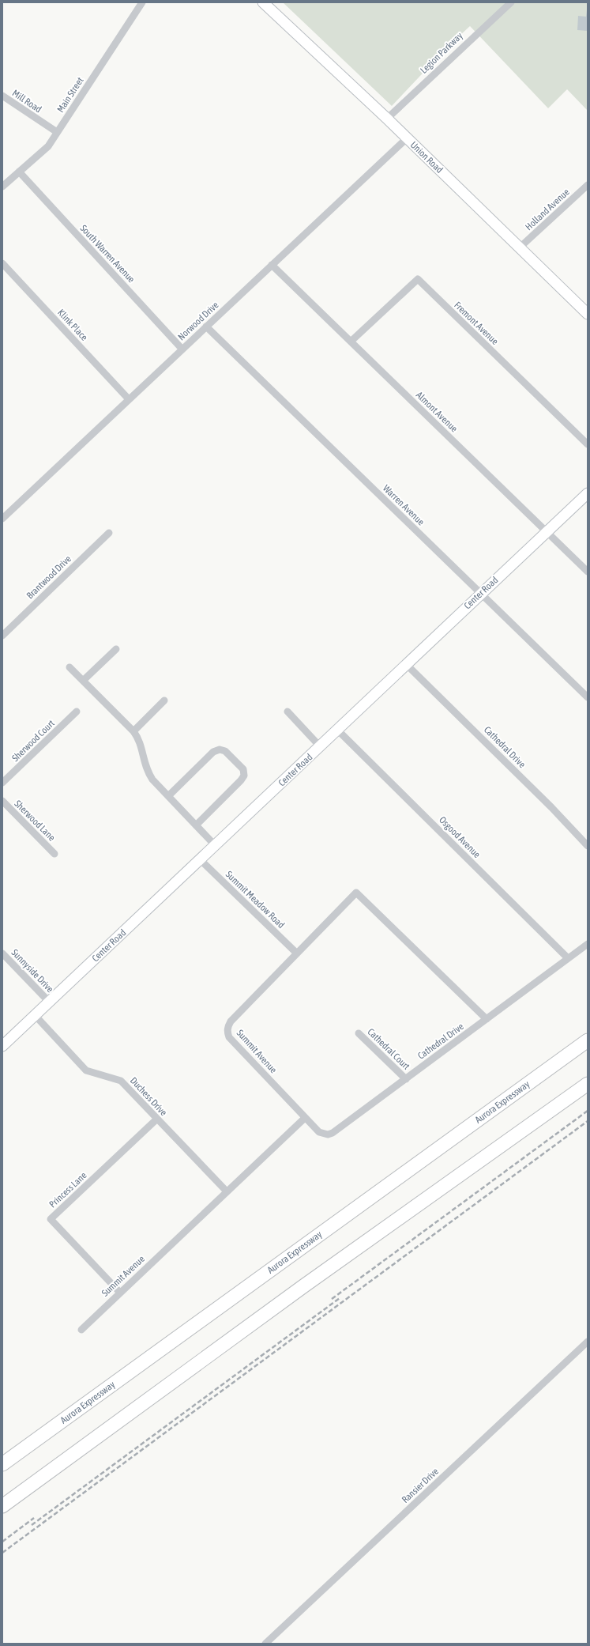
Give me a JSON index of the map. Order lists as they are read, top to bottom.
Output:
{
  "streets": {
    "highway": ["Aurora Expressway"],
    "main road": ["Union Road", "Center Road"],
    "street": [
      "Legion Parkway",
      "Main Street",
      "Mill Road",
      "Holland Avenue",
      "South Warren Avenue",
      "Norwood Drive",
      "Fremont Avenue",
      "Klink Place",
      "Almont Avenue",
      "Warren Avenue",
      "Brantwood Drive",
      "Sherwood Court",
      "Cathedral Drive",
      "Sherwood Lane",
      "Osgood Avenue",
      "Summit Meadow Road",
      "Sunnyside Drive",
      "Cathedral Court",
      "Summit Avenue",
      "Duchess Drive",
      "Princess Lane",
      "Ransier Drive"
    ]
  },
  "crossings": [
    ["Legion Parkway", "Union Road"],
    ["Main Street", "Mill Road"],
    ["Main Street", "South Warren Avenue"],
    ["Union Road", "Holland Avenue"],
    ["Union Road", "Norwood Drive"],
    ["South Warren Avenue", "Norwood Drive"],
    ["Norwood Drive", "Klink Place"],
    ["Norwood Drive", "Almont Avenue"],
    ["Norwood Drive", "Warren Avenue"],
    ["Fremont Avenue", "Almont Avenue"],
    ["Almont Avenue", "Center Road"],
    ["Warren Avenue", "Center Road"],
    ["Center Road", "Cathedral Drive"],
    ["Center Road", "Osgood Avenue"],
    ["Center Road", "Summit Meadow Road"],
    ["Center Road", "Sunnyside Drive"],
    ["Center Road", "Duchess Drive"],
    ["Cathedral Drive", "Osgood Avenue"],
    ["Cathedral Drive", "Cathedral Court"],
    ["Cathedral Drive", "Summit Avenue"],
    ["Summit Meadow Road", "Summit Avenue"],
    ["Summit Avenue", "Duchess Drive"],
    ["Summit Avenue", "Princess Lane"],
    ["Duchess Drive", "Princess Lane"]
  ]
}
